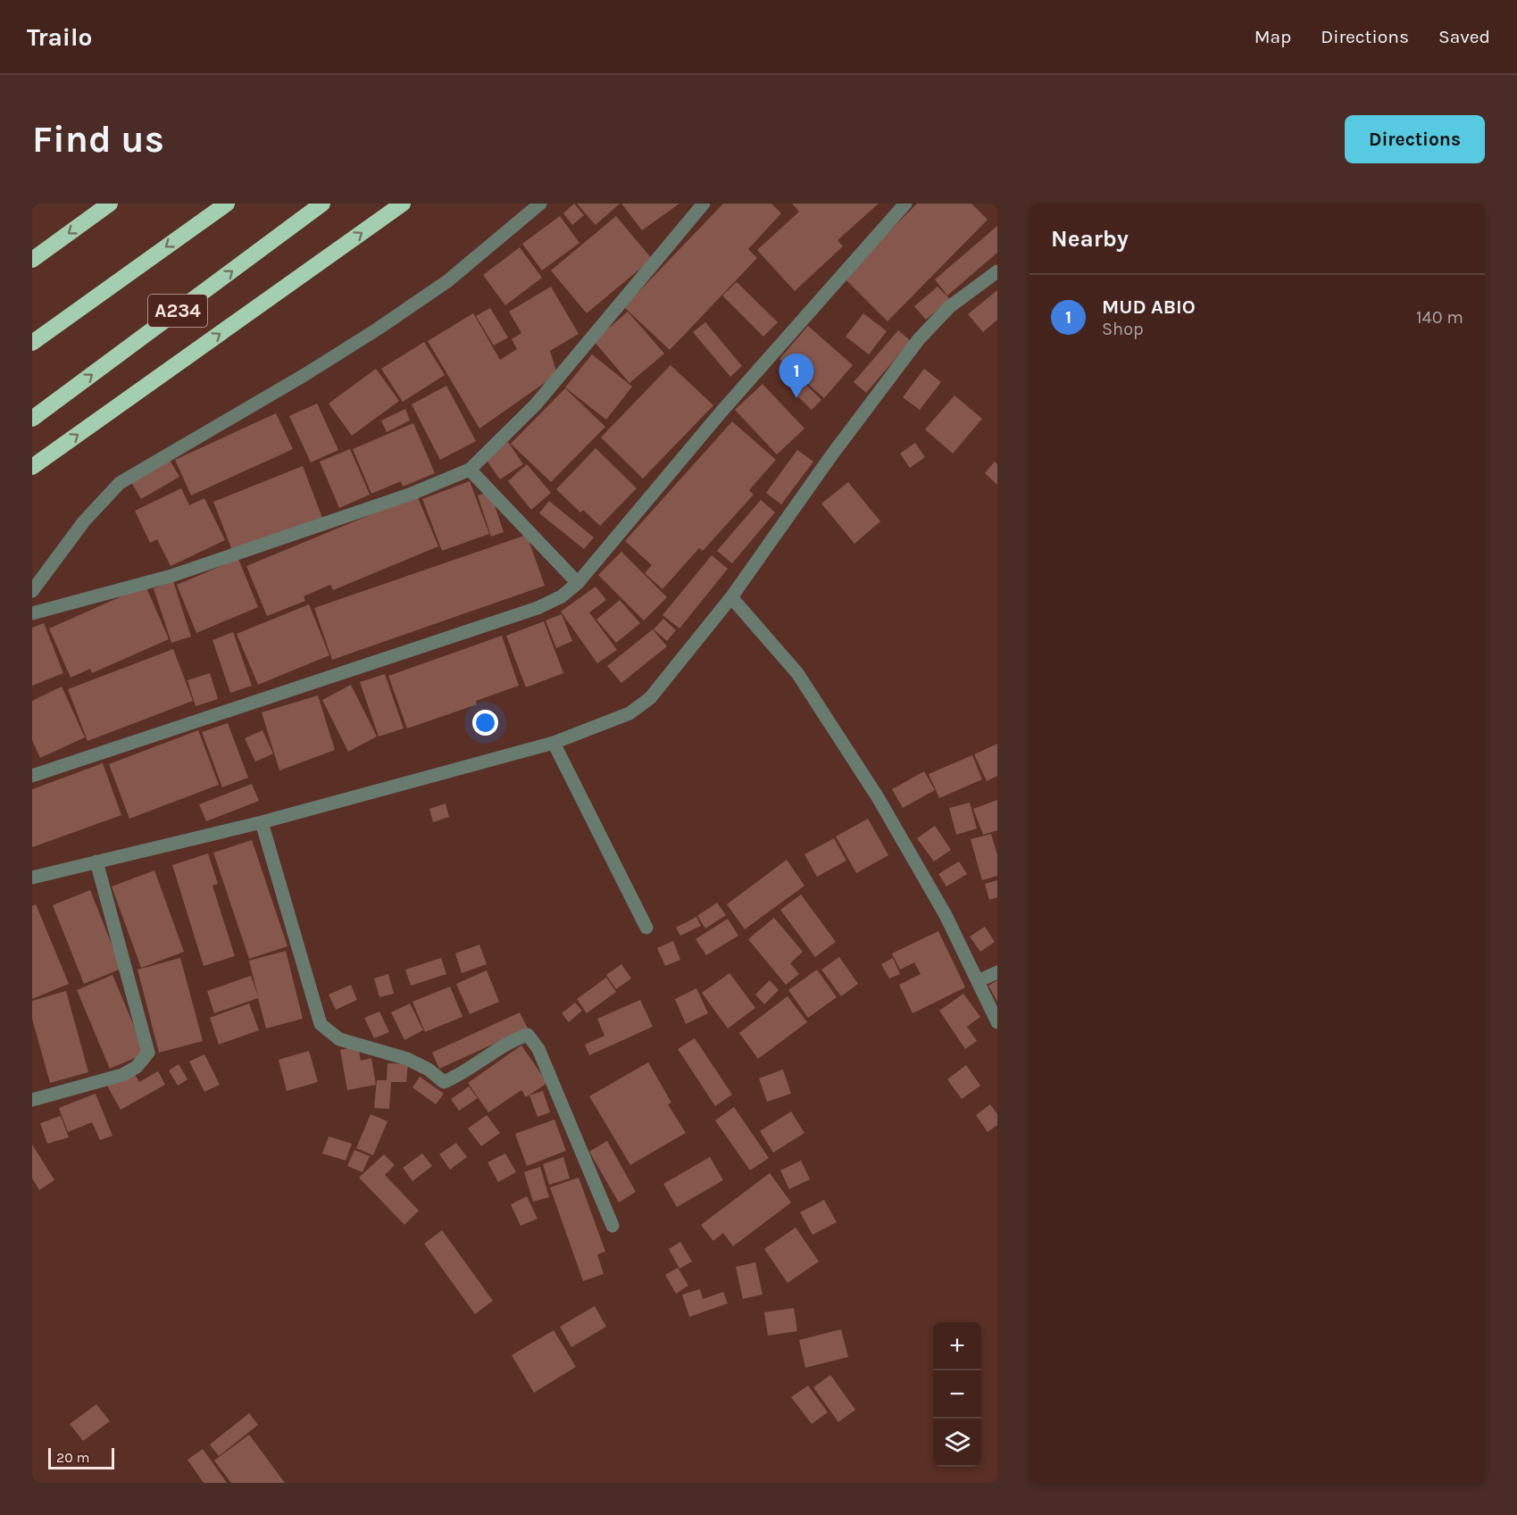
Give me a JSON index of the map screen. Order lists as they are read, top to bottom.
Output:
{
  "streets": {
    "highway": ["A234"]
  },
  "scale_bar": "20 m",
  "page": {
    "header": "Trailo",
    "nav": ["Map", "Directions", "Saved"],
    "buttons": "Directions",
    "title": "Find us",
    "heading": "Nearby",
    "list": [
      {
        "mark": "1",
        "name": "MUD ABIO",
        "note": "Shop",
        "value": "140 m"
      }
    ],
    "pins": "1",
    "map_buttons": ["+", "−"],
    "scale": "20 m"
  }
}
